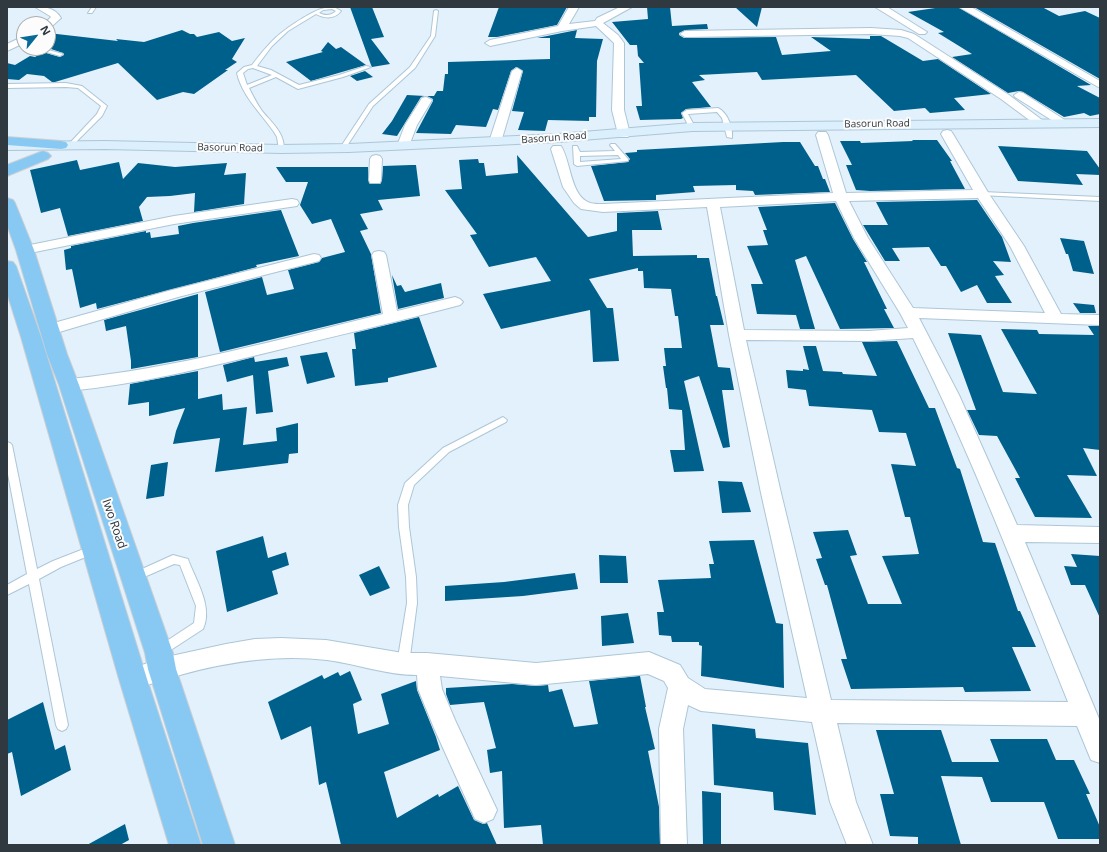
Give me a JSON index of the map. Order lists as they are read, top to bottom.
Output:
{
  "streets": {
    "highway": ["Iwo Road"],
    "main road": ["Basorun Road"]
  },
  "north": "top right"
}
